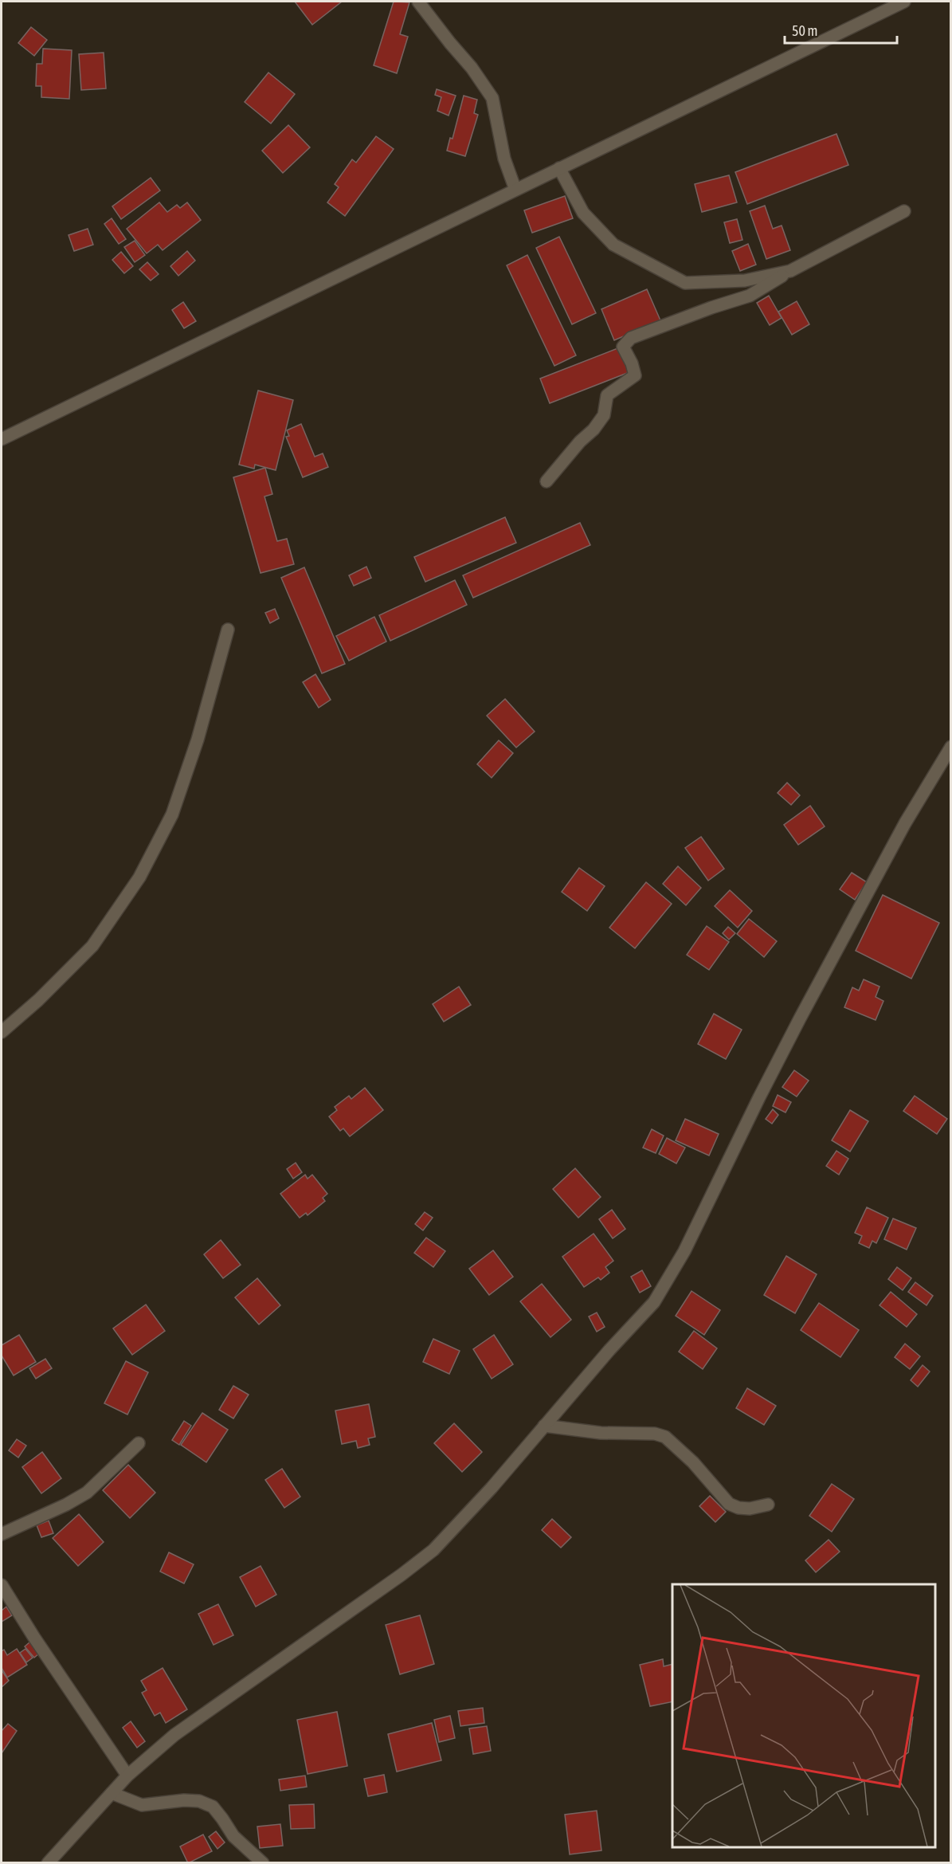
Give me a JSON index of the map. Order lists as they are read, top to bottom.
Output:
{
  "scale_bar": "50 m"
}
